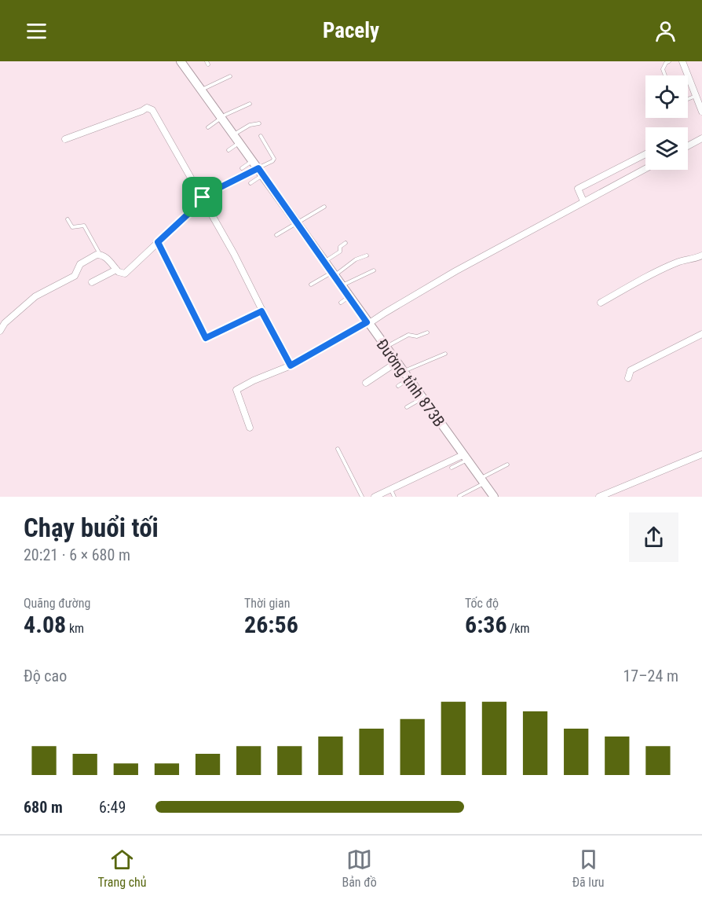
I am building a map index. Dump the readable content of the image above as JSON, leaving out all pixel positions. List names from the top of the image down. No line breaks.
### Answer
{"streets":{"main road":["Đường tỉnh 873B"]},"page":{"header":"Pacely","heading":["Chạy buổi tối","20:21 · 6 × 680 m"],"stats":[["Quãng đường","4.08 km"],["Thời gian","26:56"],["Tốc độ","6:36 /km"]],"chart":["Độ cao","17–24 m"],"list":[{"name":"680 m","note":"6:49"}],"tabs":["Trang chủ","Bản đồ","Đã lưu"]}}
